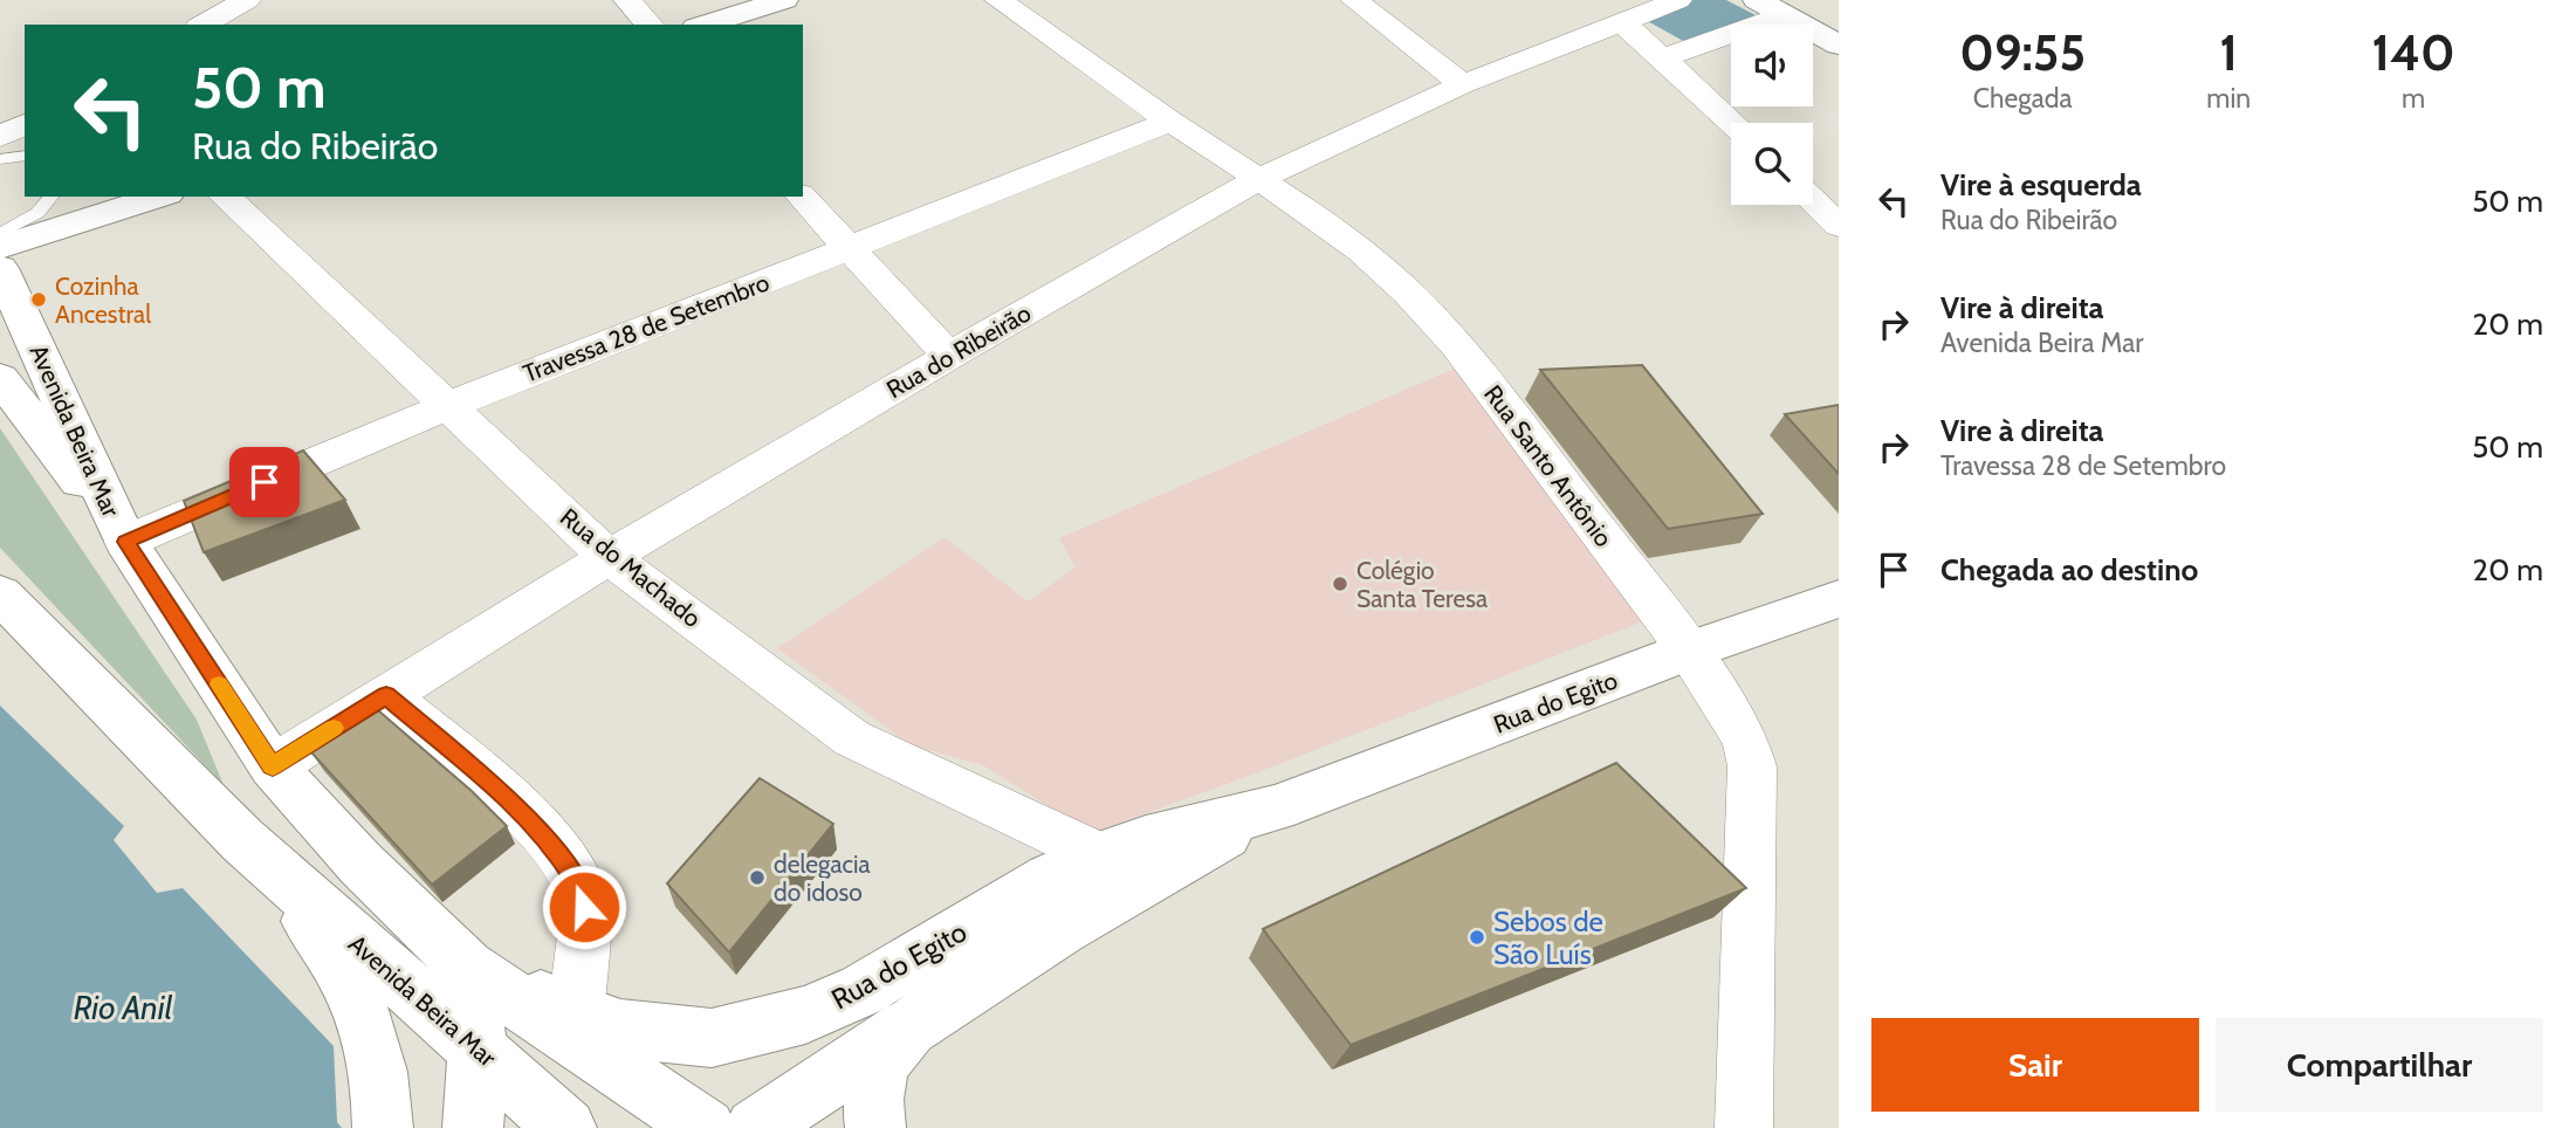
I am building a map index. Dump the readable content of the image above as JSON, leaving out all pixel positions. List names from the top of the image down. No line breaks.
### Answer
{"streets":{"main road":["Avenida Beira Mar","Rua do Egito"],"street":["Travessa 28 de Setembro","Rua do Ribeirão","Rua Santo Antônio","Rua do Machado"]},"crossings":[["Travessa 28 de Setembro","Avenida Beira Mar"],["Travessa 28 de Setembro","Rua Santo Antônio"],["Travessa 28 de Setembro","Rua do Machado"],["Rua do Ribeirão","Avenida Beira Mar"],["Rua do Ribeirão","Rua Santo Antônio"],["Rua do Ribeirão","Rua do Machado"],["Avenida Beira Mar","Rua do Egito"],["Rua Santo Antônio","Rua do Egito"],["Rua do Machado","Rua do Egito"]],"water":["Rio Anil"],"places":["Cozinha Ancestral","Colégio Santa Teresa","delegacia do idoso","Sebos de São Luís"],"page":{"eta":["09:55","Chegada","1","min","140","m"],"turn":["50 m","Rua do Ribeirão"],"list":[{"name":"Vire à esquerda","note":"Rua do Ribeirão","value":"50 m"},{"name":"Vire à direita","note":"Avenida Beira Mar","value":"20 m"},{"name":"Vire à direita","note":"Travessa 28 de Setembro","value":"50 m"},{"name":"Chegada ao destino","value":"20 m"}],"buttons":["Sair","Compartilhar"]}}
